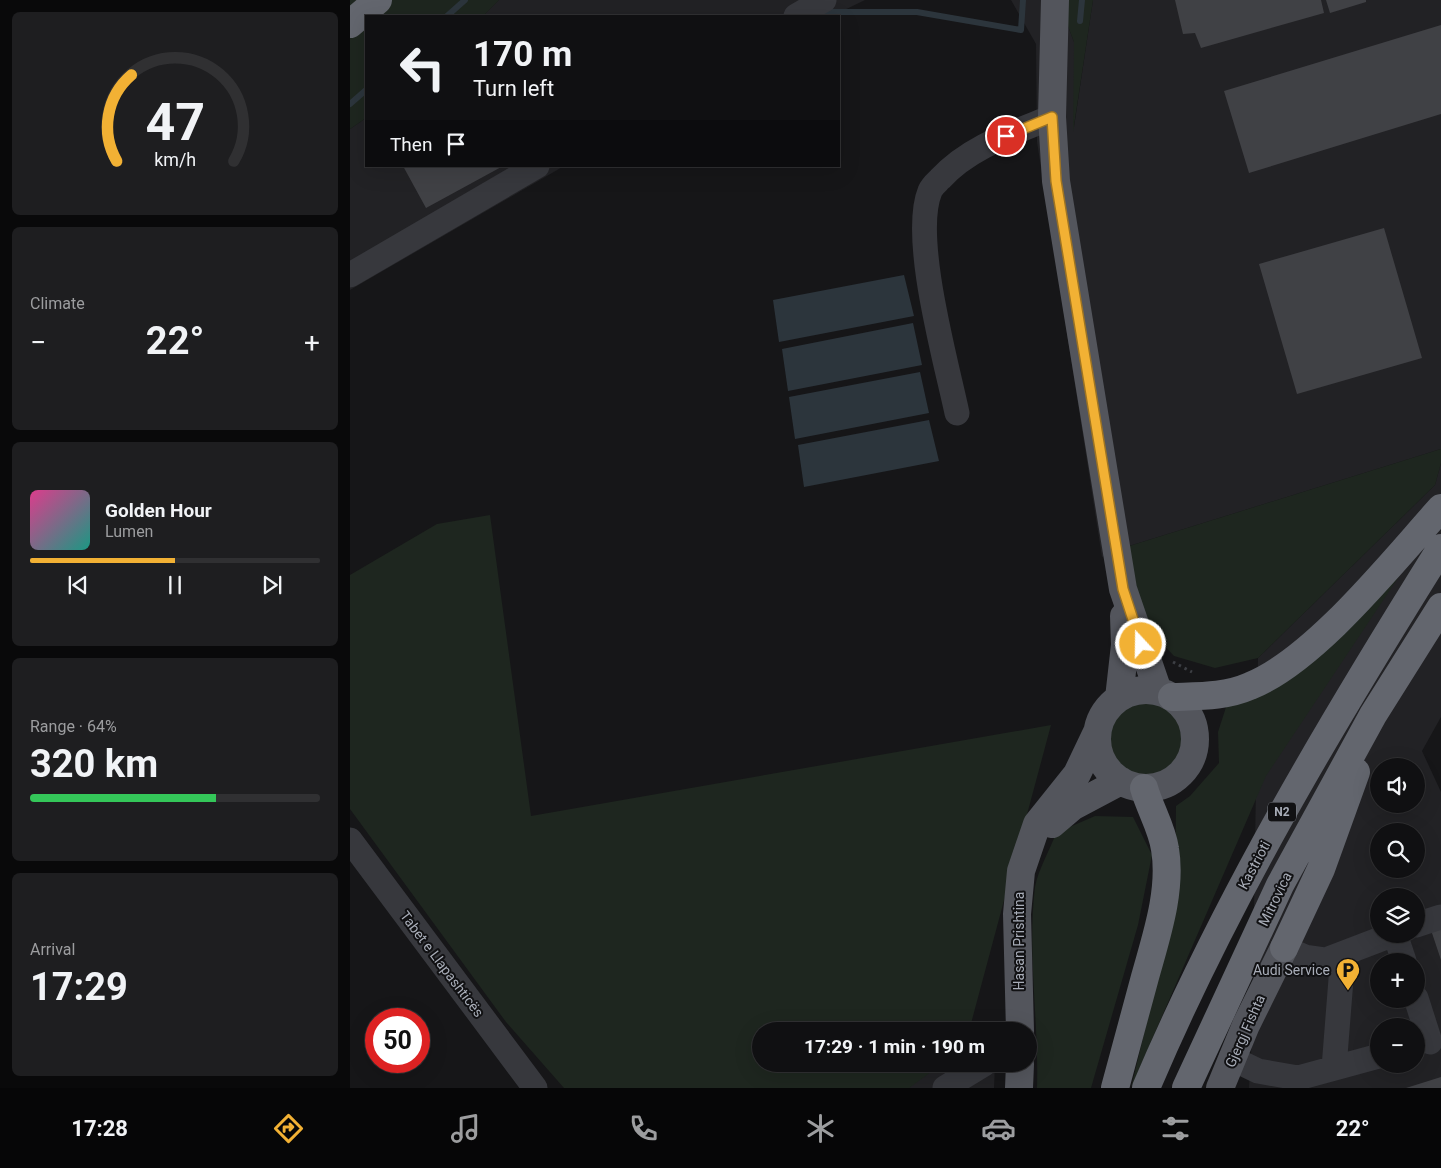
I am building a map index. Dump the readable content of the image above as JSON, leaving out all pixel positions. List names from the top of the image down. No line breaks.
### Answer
{"streets":{"highway":["N2","Kastrioti","Mitrovica"],"main road":["Hasan Prishtina","Gjergj Fishta"],"street":["Tabet e Llapashticës"]},"crossings":[["N2","Mitrovica"]],"places":{"parking":["Audi Service"]},"page":{"turn":["170 m","Turn left"],"then":"Then","tile":["Climate",["Range · 64%","320 km"],["Arrival","17:29"]],"heat":["−","22°","+"],"song":["Golden Hour","Lumen"],"map_buttons":["+","−"],"limit":"50","trip":"17:29 · 1 min · 190 m","tabs":["17:28","22°"],"gauge":["47","km/h"]}}
